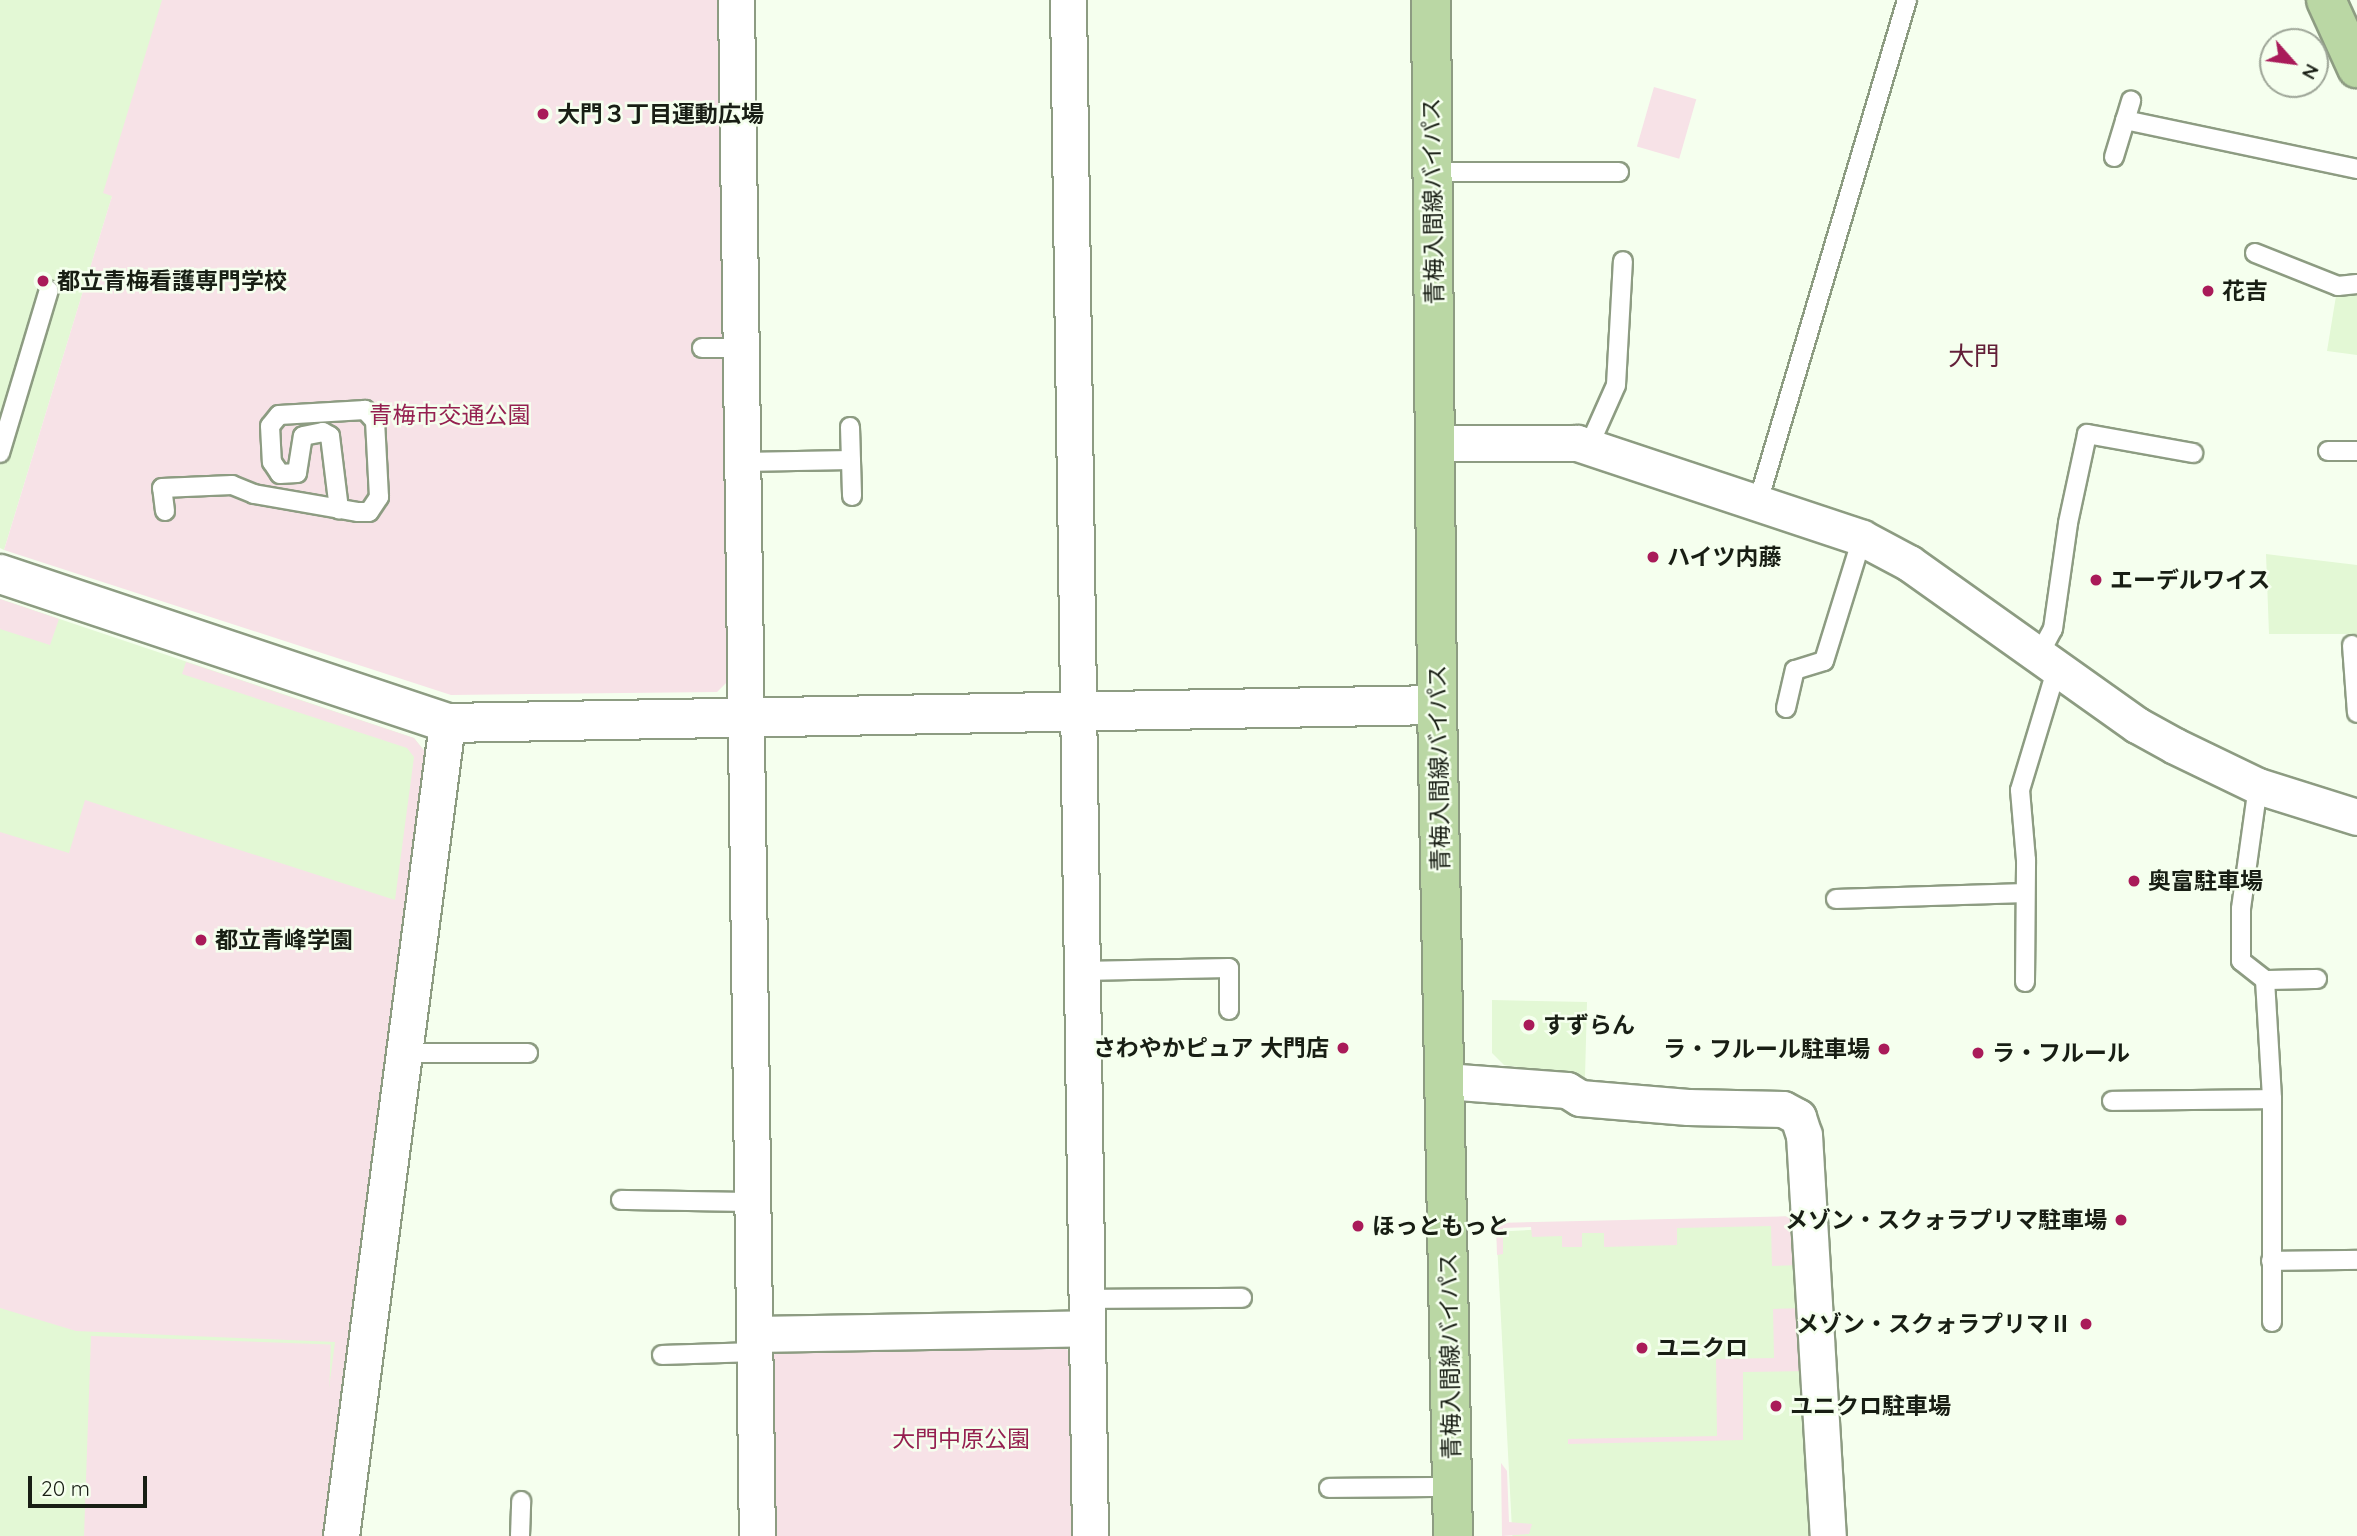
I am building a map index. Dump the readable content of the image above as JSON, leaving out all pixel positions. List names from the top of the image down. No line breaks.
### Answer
{"streets":{"main road":["青梅入間線バイパス"]},"districts":["大門"],"parks":["青梅市交通公園","大門中原公園"],"places":["大門３丁目運動広場","都立青梅看護専門学校","花吉","ハイツ内藤","エーデルワイス","奥富駐車場","都立青峰学園","すずらん","さわやかピュア 大門店","ラ・フルール駐車場","ラ・フルール","メゾン・スクォラプリマ駐車場","ほっともっと","メゾン・スクォラプリマⅡ","ユニクロ","ユニクロ駐車場"],"scale_bar":"20 m","north":"bottom right"}
